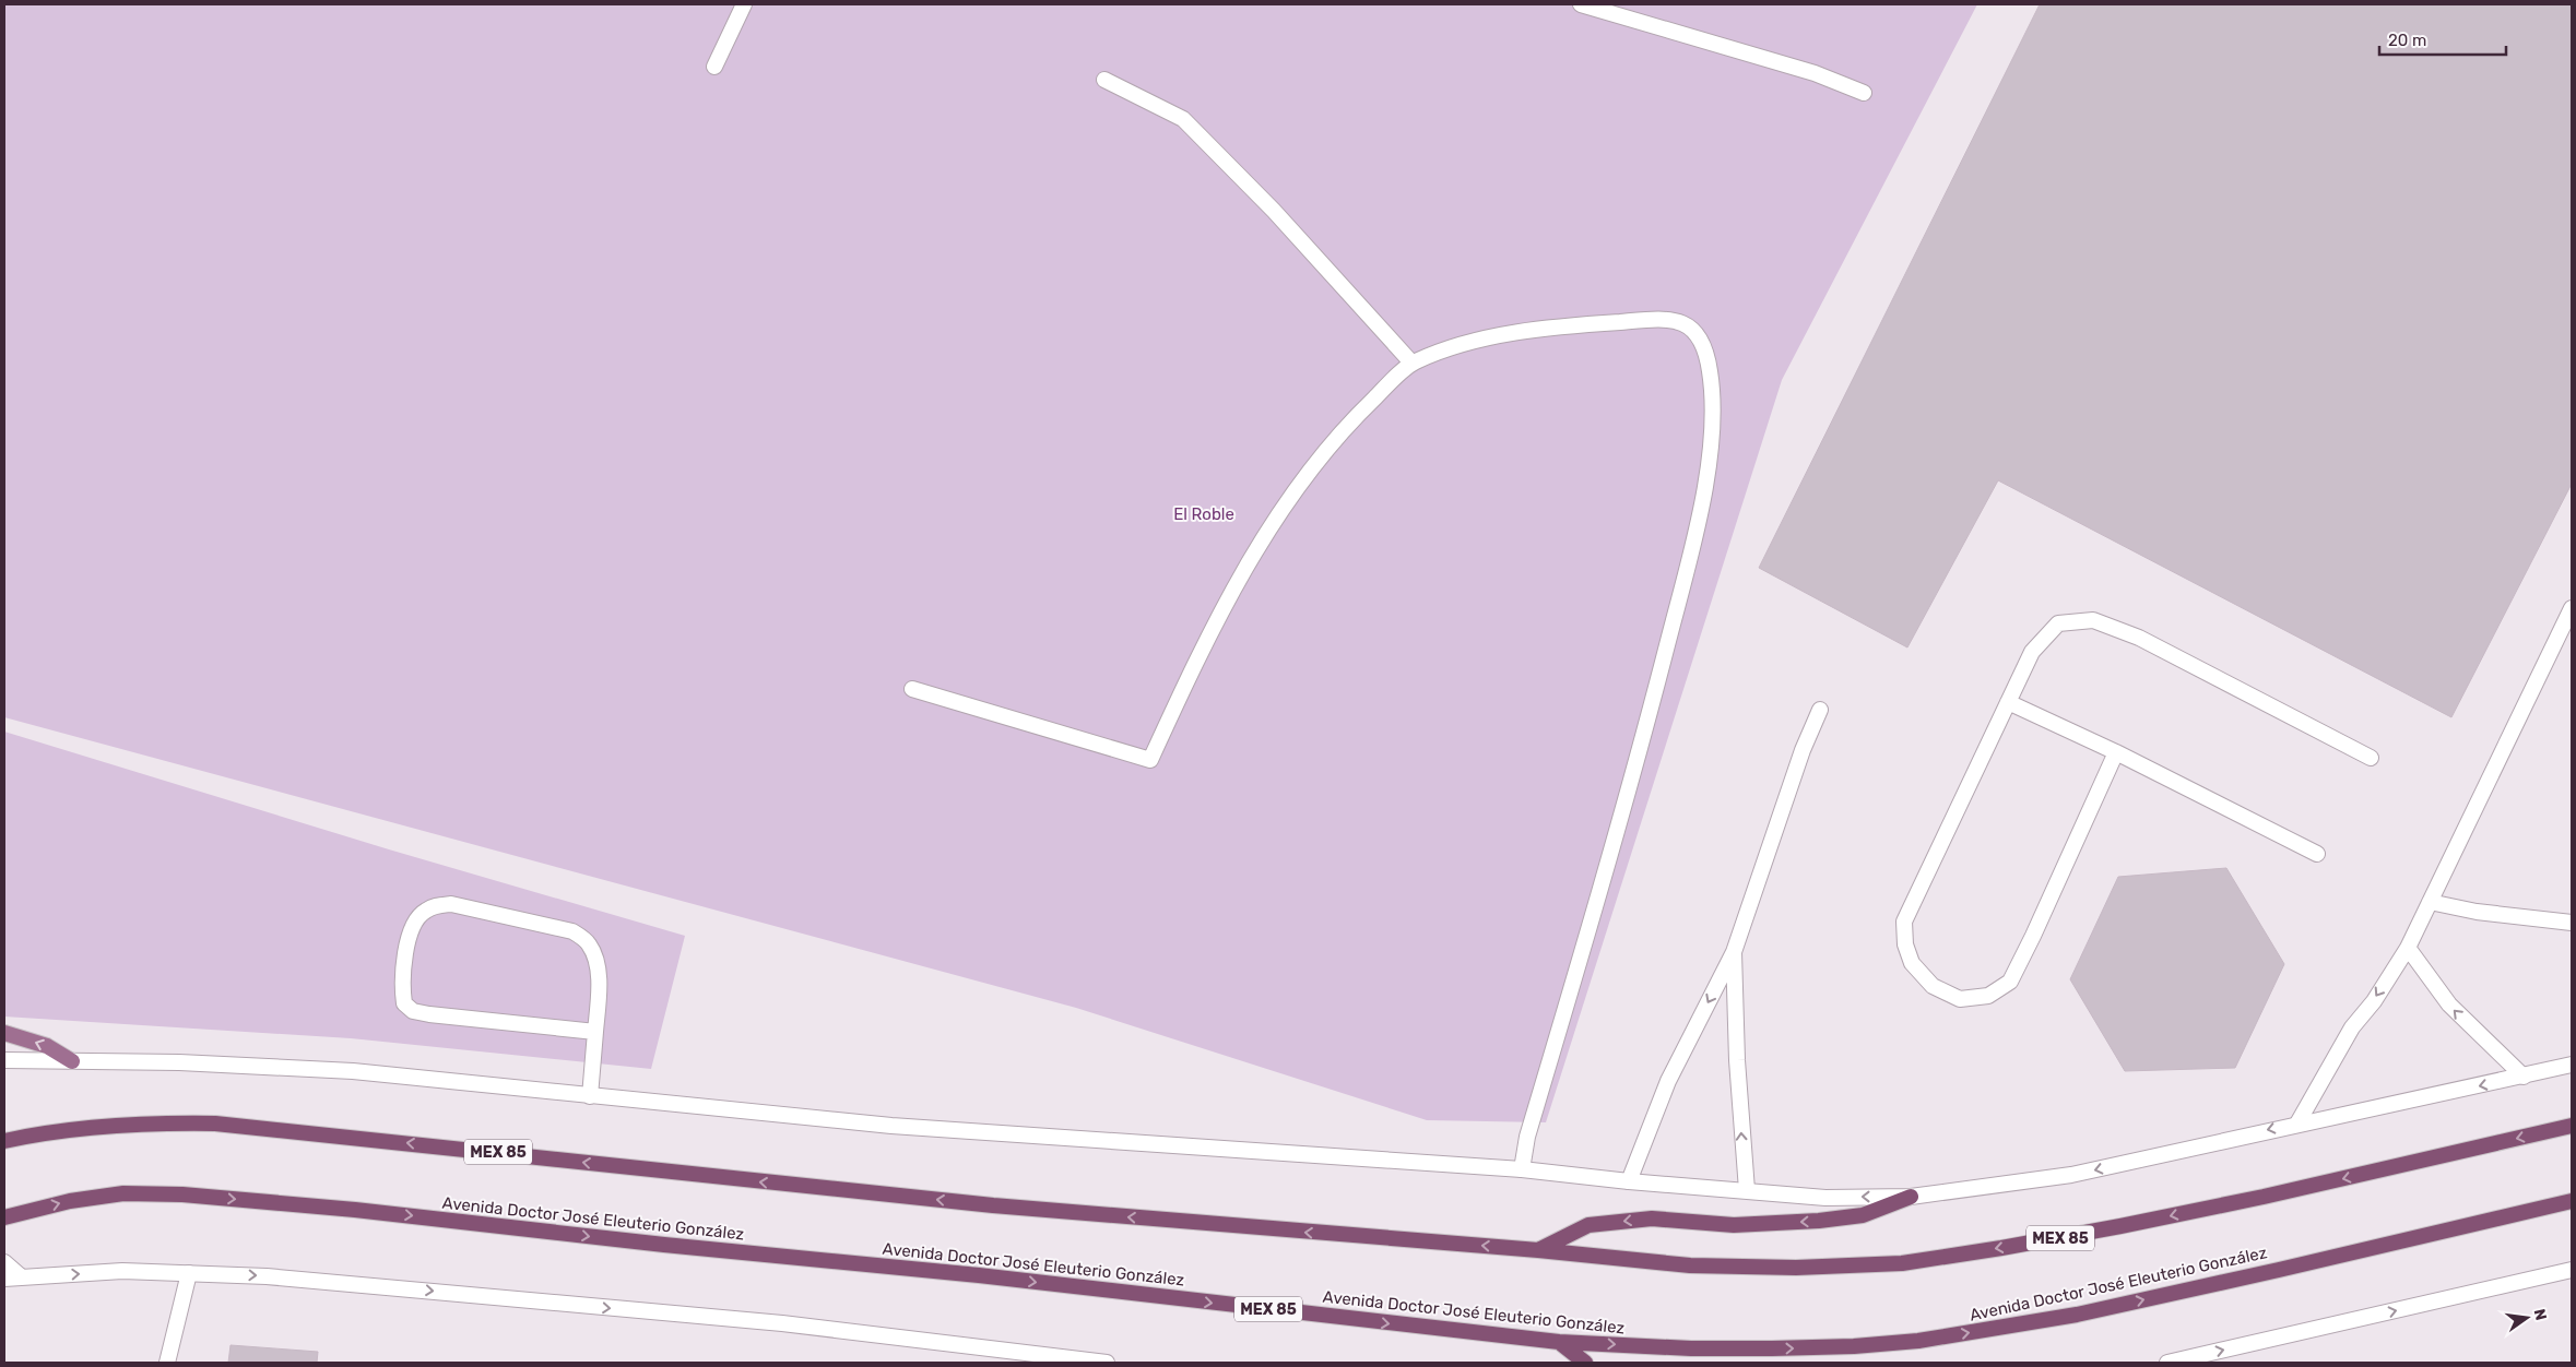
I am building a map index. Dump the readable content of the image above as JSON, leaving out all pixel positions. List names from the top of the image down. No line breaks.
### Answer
{"streets":{"highway":["MEX 85","Avenida Doctor José Eleuterio González"]},"parks":["El Roble"],"scale_bar":"20 m","north":"right"}
